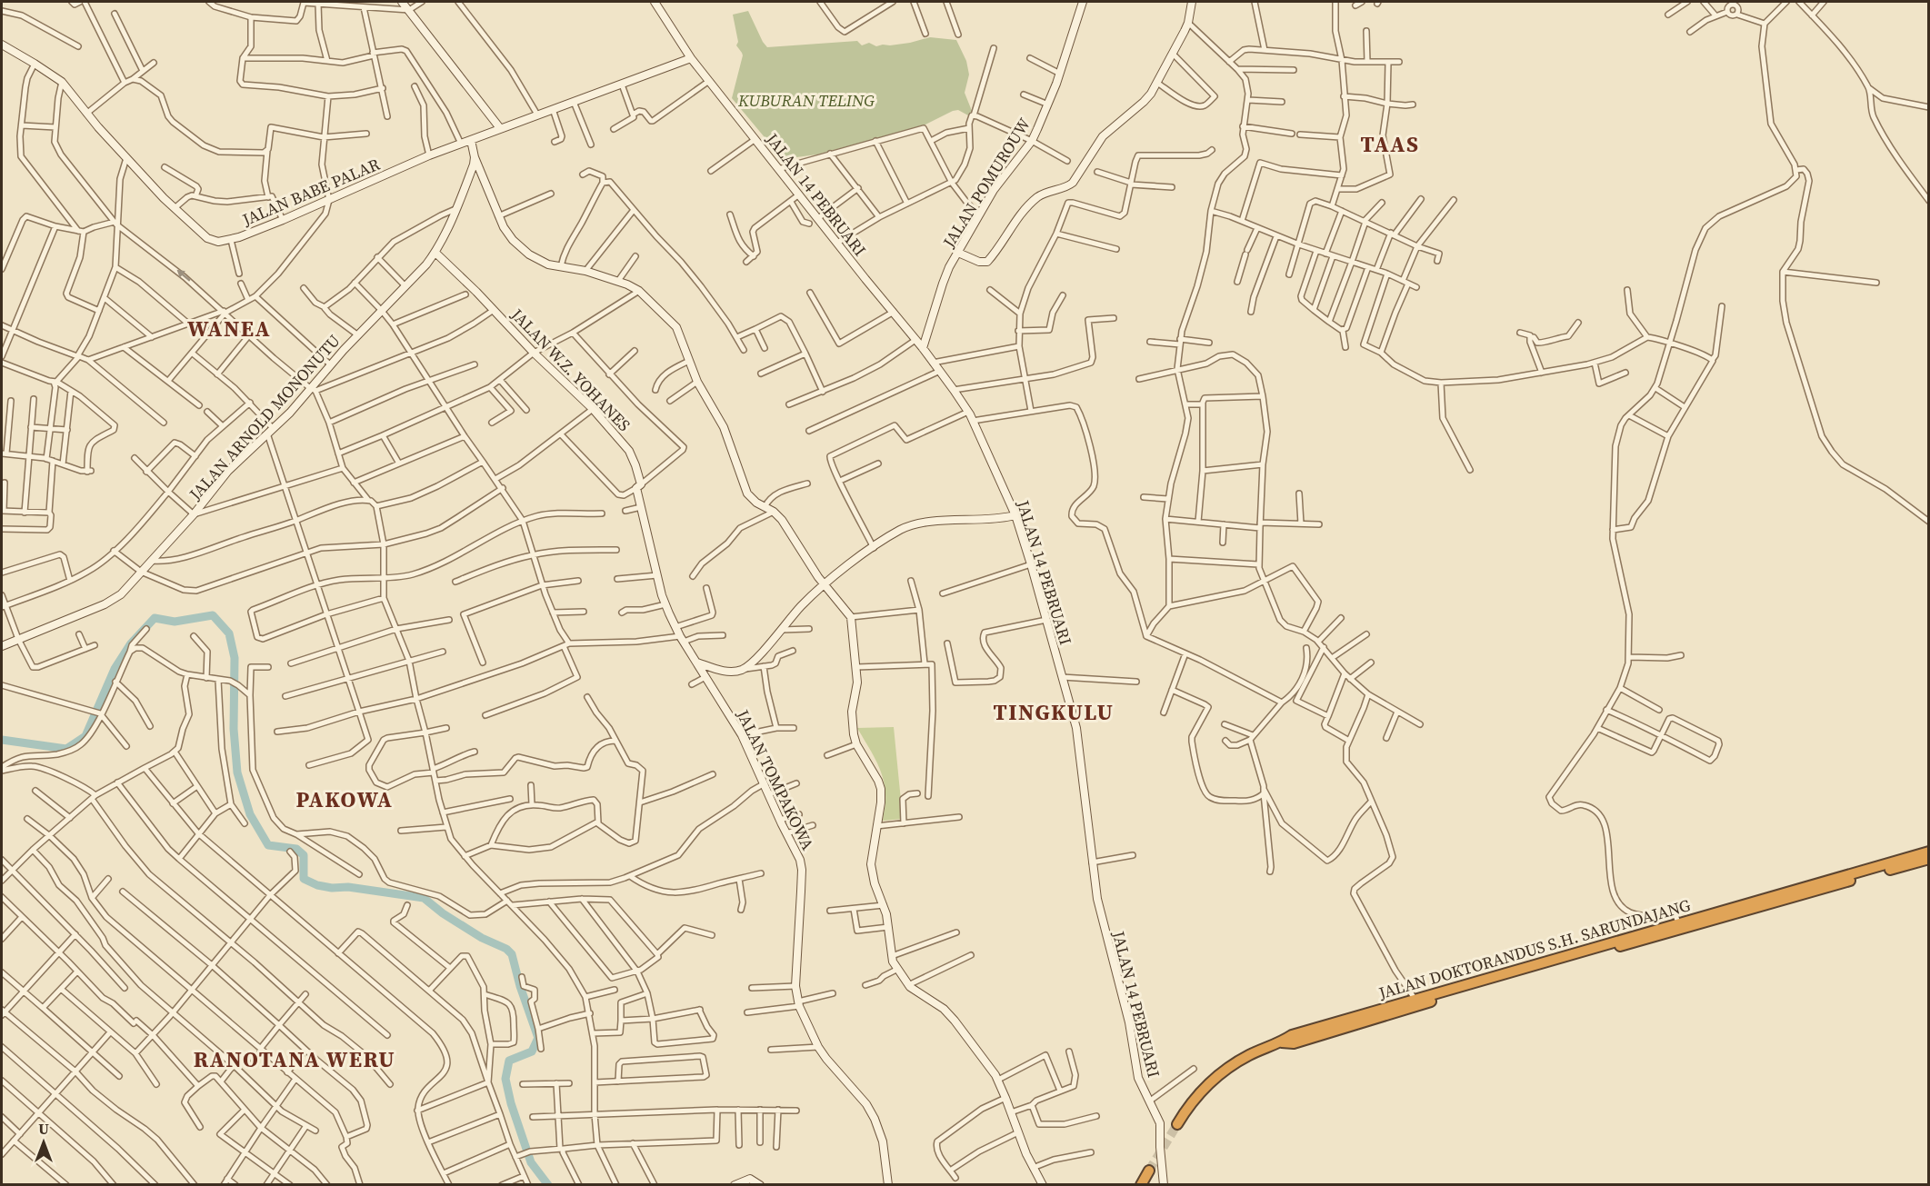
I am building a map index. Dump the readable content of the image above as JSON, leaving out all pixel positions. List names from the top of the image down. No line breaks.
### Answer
{"streets":{"highway":["JALAN DOKTORANDUS S.H. SARUNDAJANG"],"street":["JALAN POMUROUW","JALAN BABE PALAR","JALAN 14 PEBRUARI","JALAN W.Z. YOHANES","JALAN ARNOLD MONONUTU","JALAN TOMPAKOWA"]},"crossings":[["JALAN POMUROUW","JALAN 14 PEBRUARI"],["JALAN BABE PALAR","JALAN 14 PEBRUARI"],["JALAN W.Z. YOHANES","JALAN ARNOLD MONONUTU"],["JALAN W.Z. YOHANES","JALAN TOMPAKOWA"]],"districts":["TAAS","WANEA","TINGKULU","PAKOWA","RANOTANA WERU"],"parks":["KUBURAN TELING"],"north":"top"}
